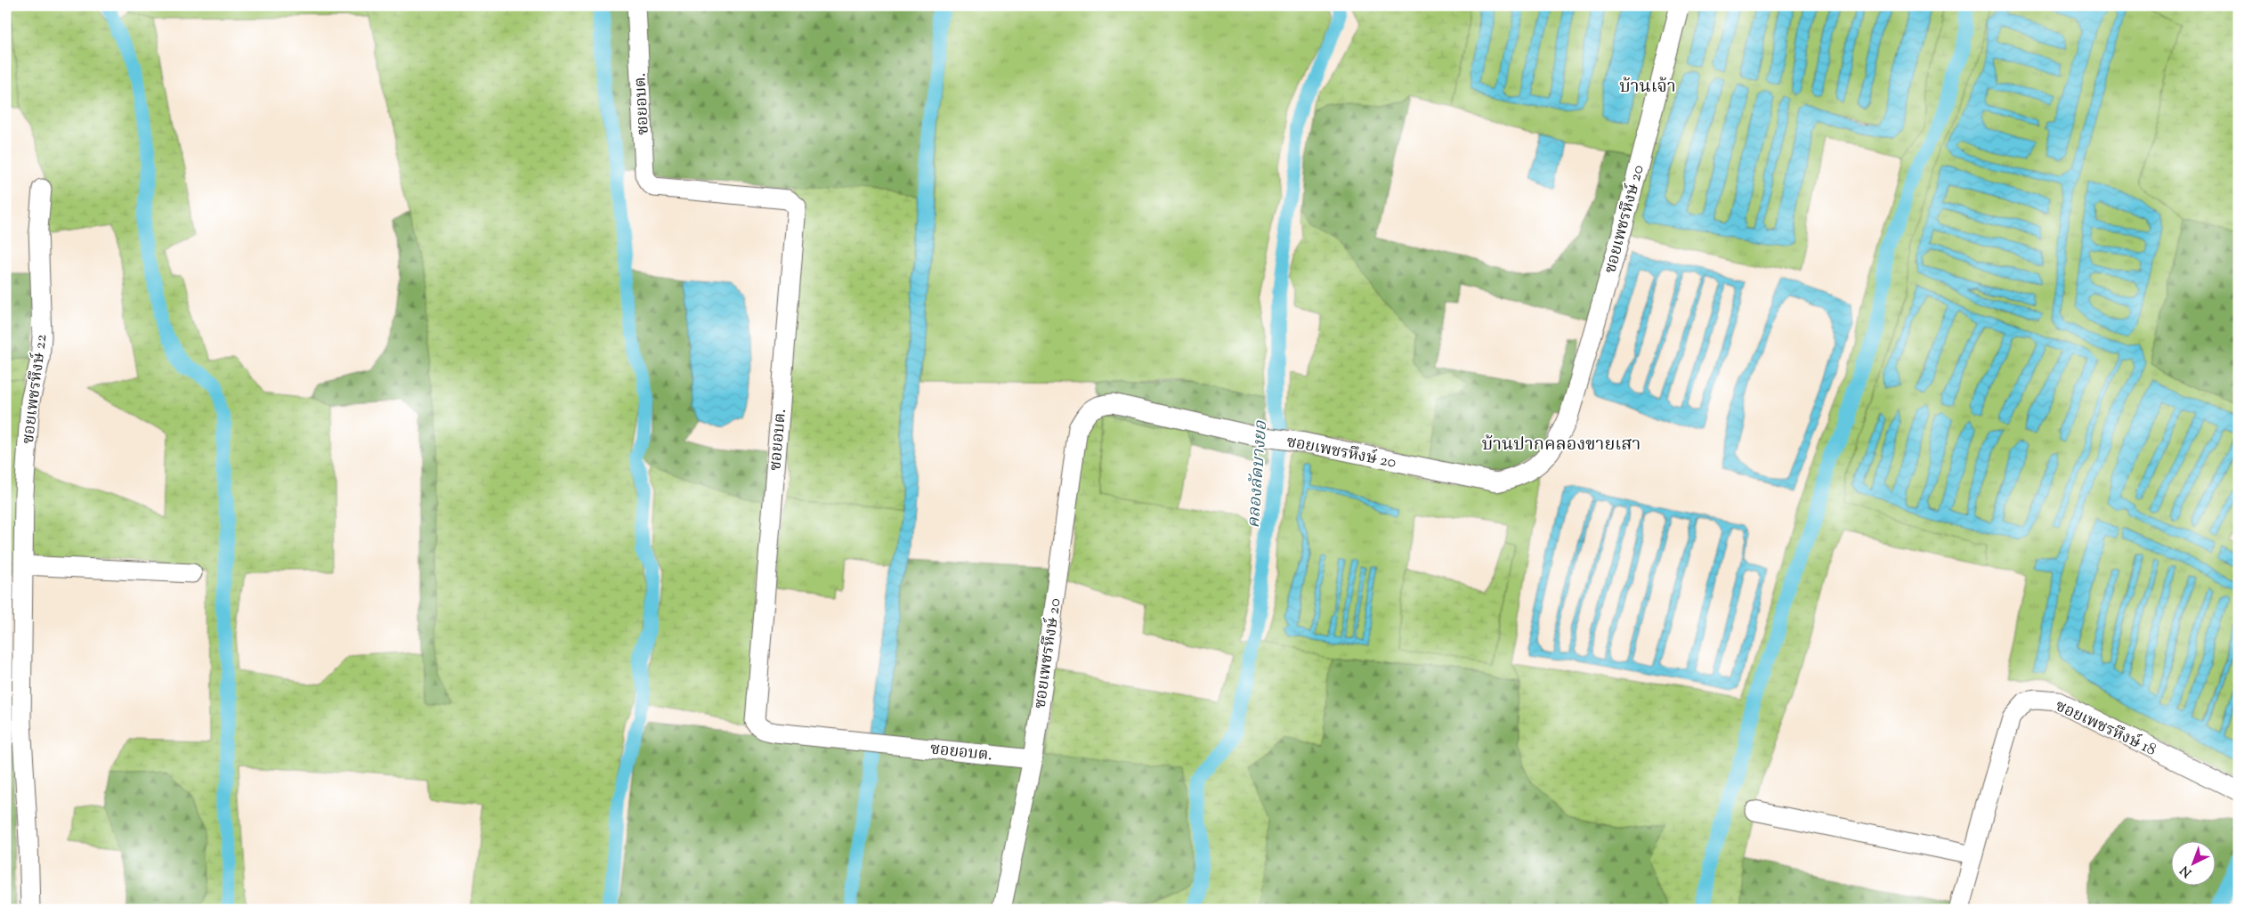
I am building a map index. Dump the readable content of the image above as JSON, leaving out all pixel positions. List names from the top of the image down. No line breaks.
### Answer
{"streets":{"street":["ซอยอบต.","ซอยเพชรหึงษ์ 20","ซอยเพชรหึงษ์ 22","ซอยเพชรหึงษ์ 18"]},"crossings":[["ซอยอบต.","ซอยเพชรหึงษ์ 20"]],"districts":["บ้านเจ้า","บ้านปากคลองขายเสา"],"water":["คลองลัดบางยอ"],"north":"bottom left"}
